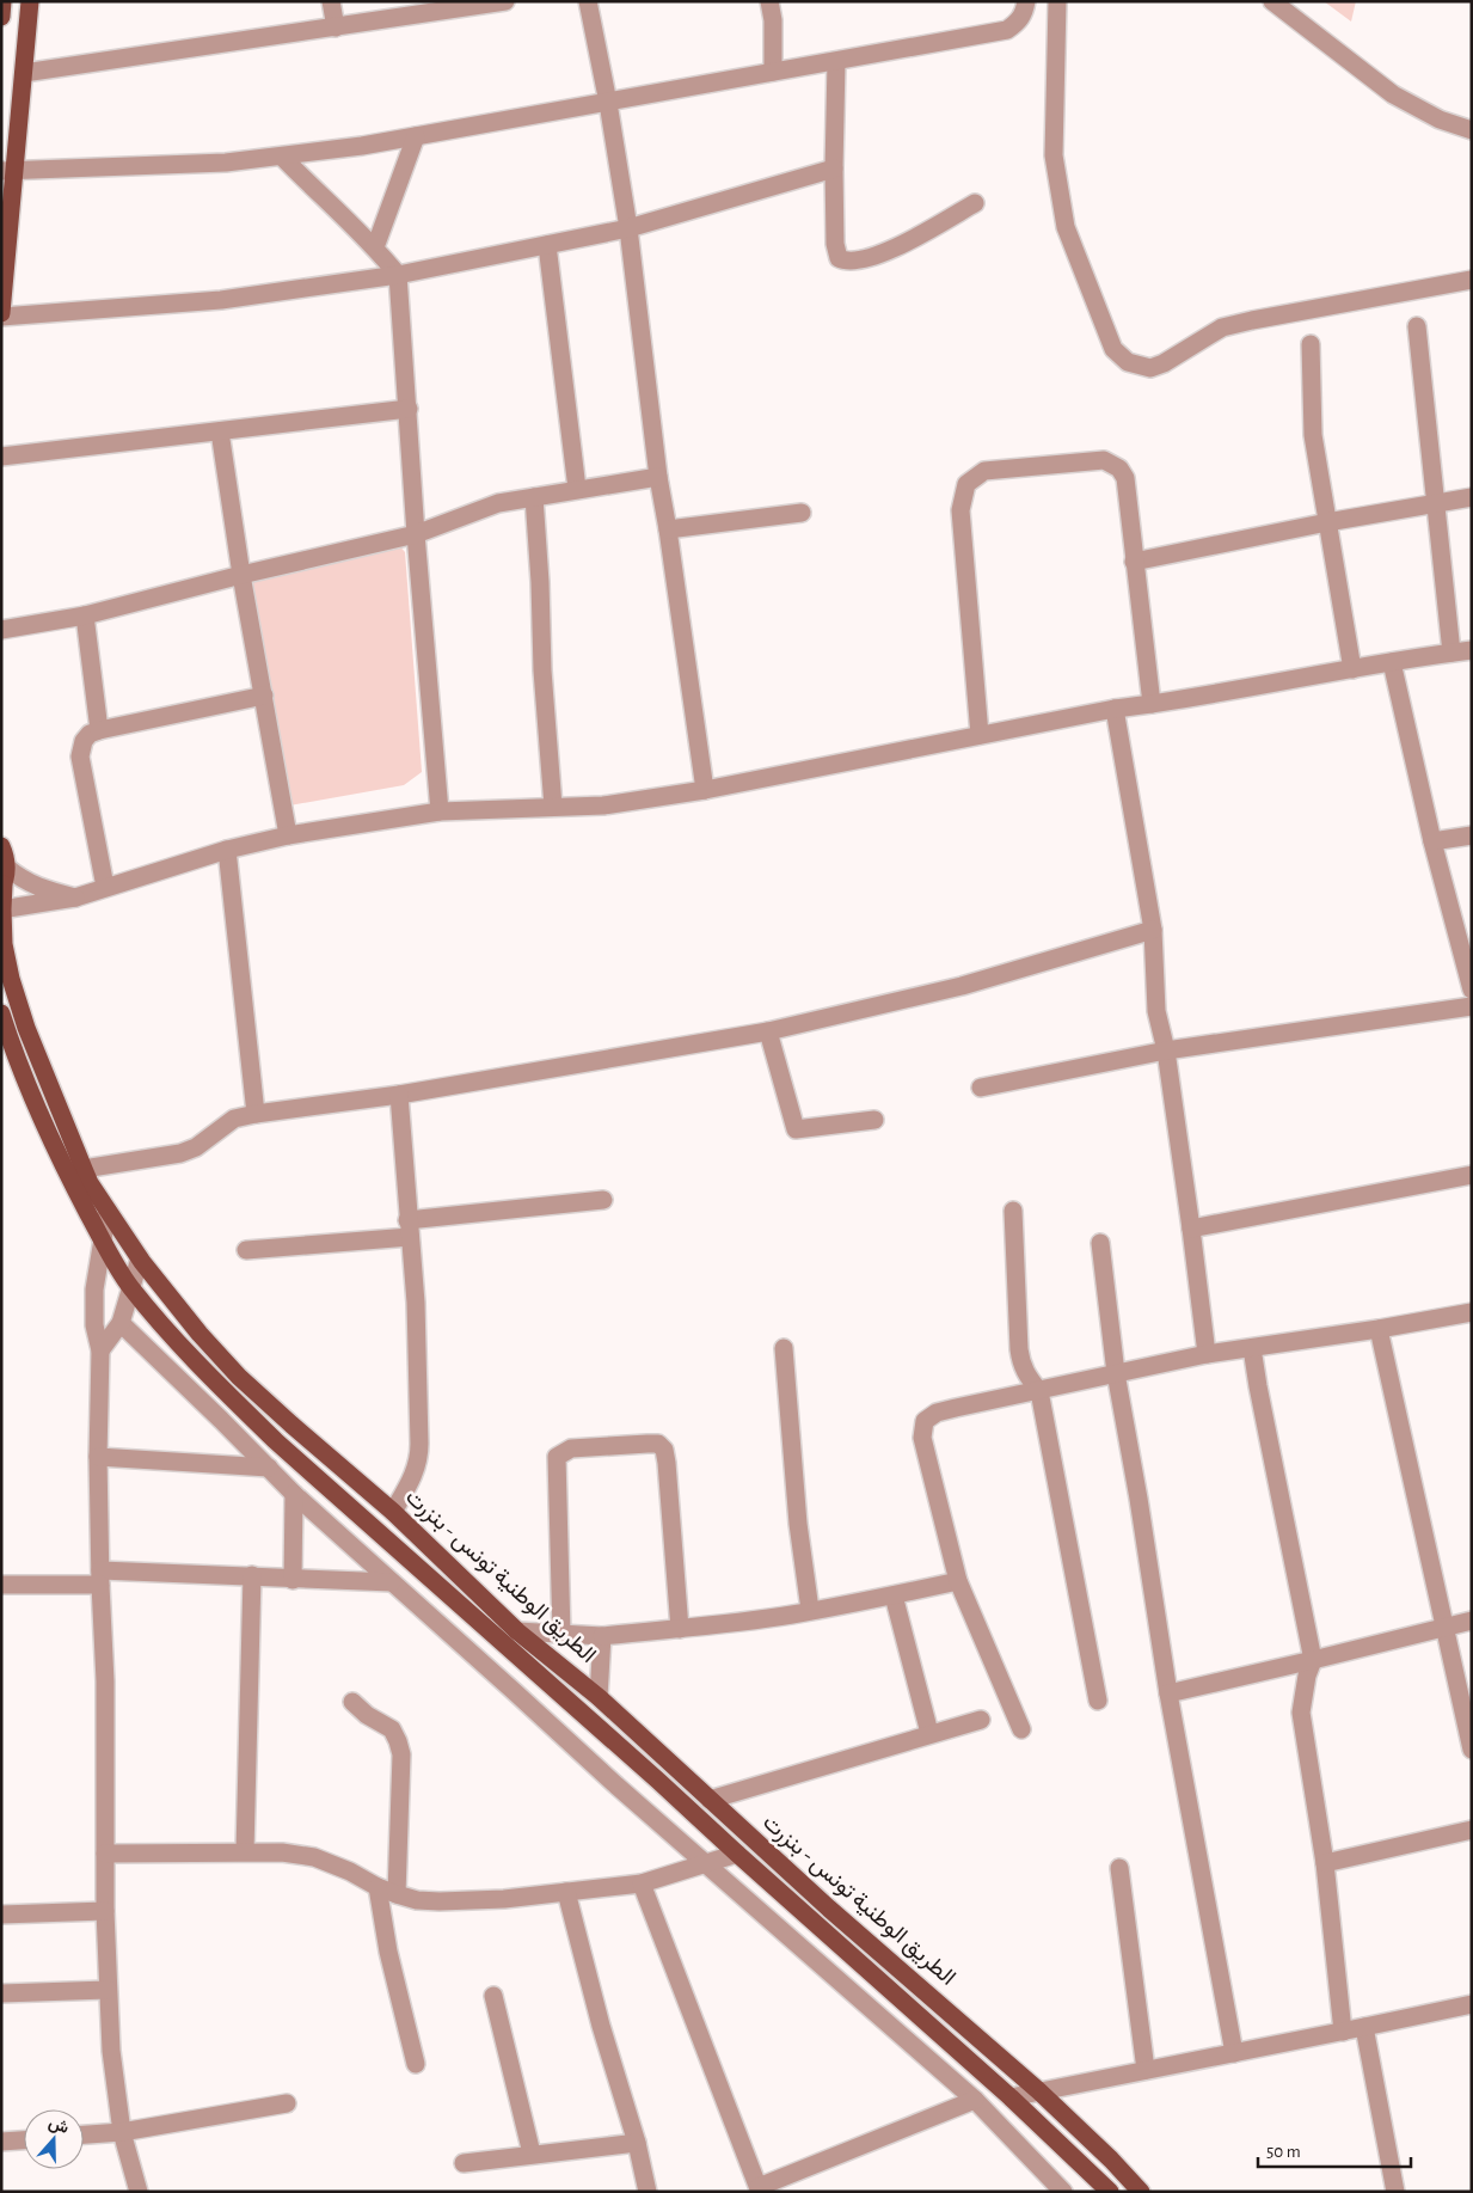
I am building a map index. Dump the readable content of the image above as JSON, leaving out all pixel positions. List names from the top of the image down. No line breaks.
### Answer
{"streets":{"main road":["الطريق الوطنية تونس - بنزرت"]},"scale_bar":"50 m","north":"top"}
